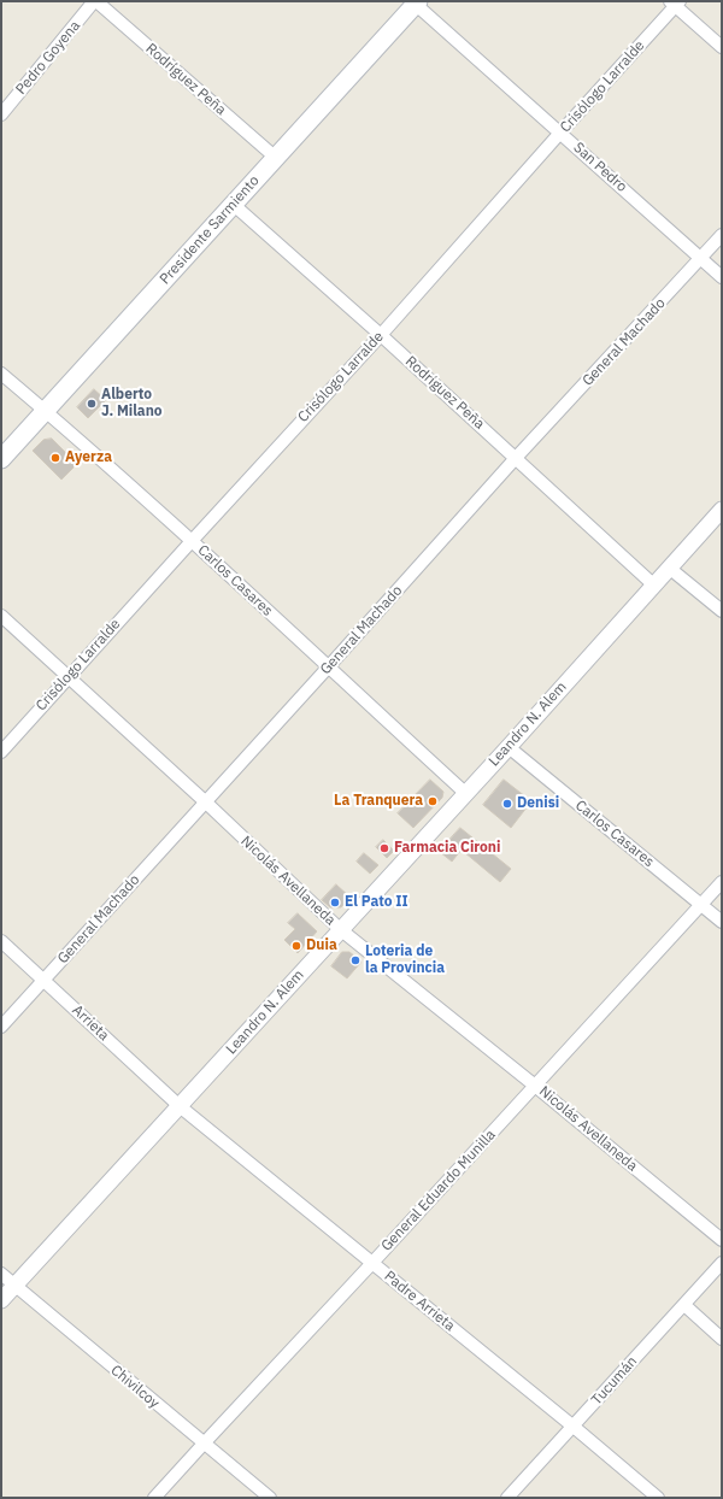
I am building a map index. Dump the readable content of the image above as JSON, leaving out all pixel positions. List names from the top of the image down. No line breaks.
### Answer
{"streets":{"main road":["Presidente Sarmiento"],"street":["Pedro Goyena","Rodríguez Peña","Crisólogo Larralde","San Pedro","General Machado","Carlos Casares","Leandro N. Alem","Nicolás Avellaneda","Arrieta","General Eduardo Munilla","Padre Arrieta","Tucumán","Chivilcoy"]},"crossings":[["Pedro Goyena","Rodríguez Peña"],["Rodríguez Peña","Crisólogo Larralde"],["Rodríguez Peña","Presidente Sarmiento"],["Rodríguez Peña","General Machado"],["Rodríguez Peña","Leandro N. Alem"],["Crisólogo Larralde","San Pedro"],["Crisólogo Larralde","Carlos Casares"],["Crisólogo Larralde","Nicolás Avellaneda"],["San Pedro","Presidente Sarmiento"],["San Pedro","General Machado"],["Presidente Sarmiento","Carlos Casares"],["General Machado","Carlos Casares"],["General Machado","Nicolás Avellaneda"],["General Machado","Arrieta"],["Carlos Casares","Leandro N. Alem"],["Carlos Casares","General Eduardo Munilla"],["Leandro N. Alem","Nicolás Avellaneda"],["Leandro N. Alem","Arrieta"],["Leandro N. Alem","Padre Arrieta"],["Leandro N. Alem","Chivilcoy"],["Nicolás Avellaneda","General Eduardo Munilla"],["Arrieta","Padre Arrieta"],["General Eduardo Munilla","Padre Arrieta"],["General Eduardo Munilla","Chivilcoy"],["Padre Arrieta","Tucumán"]],"places":["Alberto J. Milano","Ayerza","La Tranquera","Denisi","Farmacia Cironi","El Pato II","Duia","Loteria de la Provincia"]}
